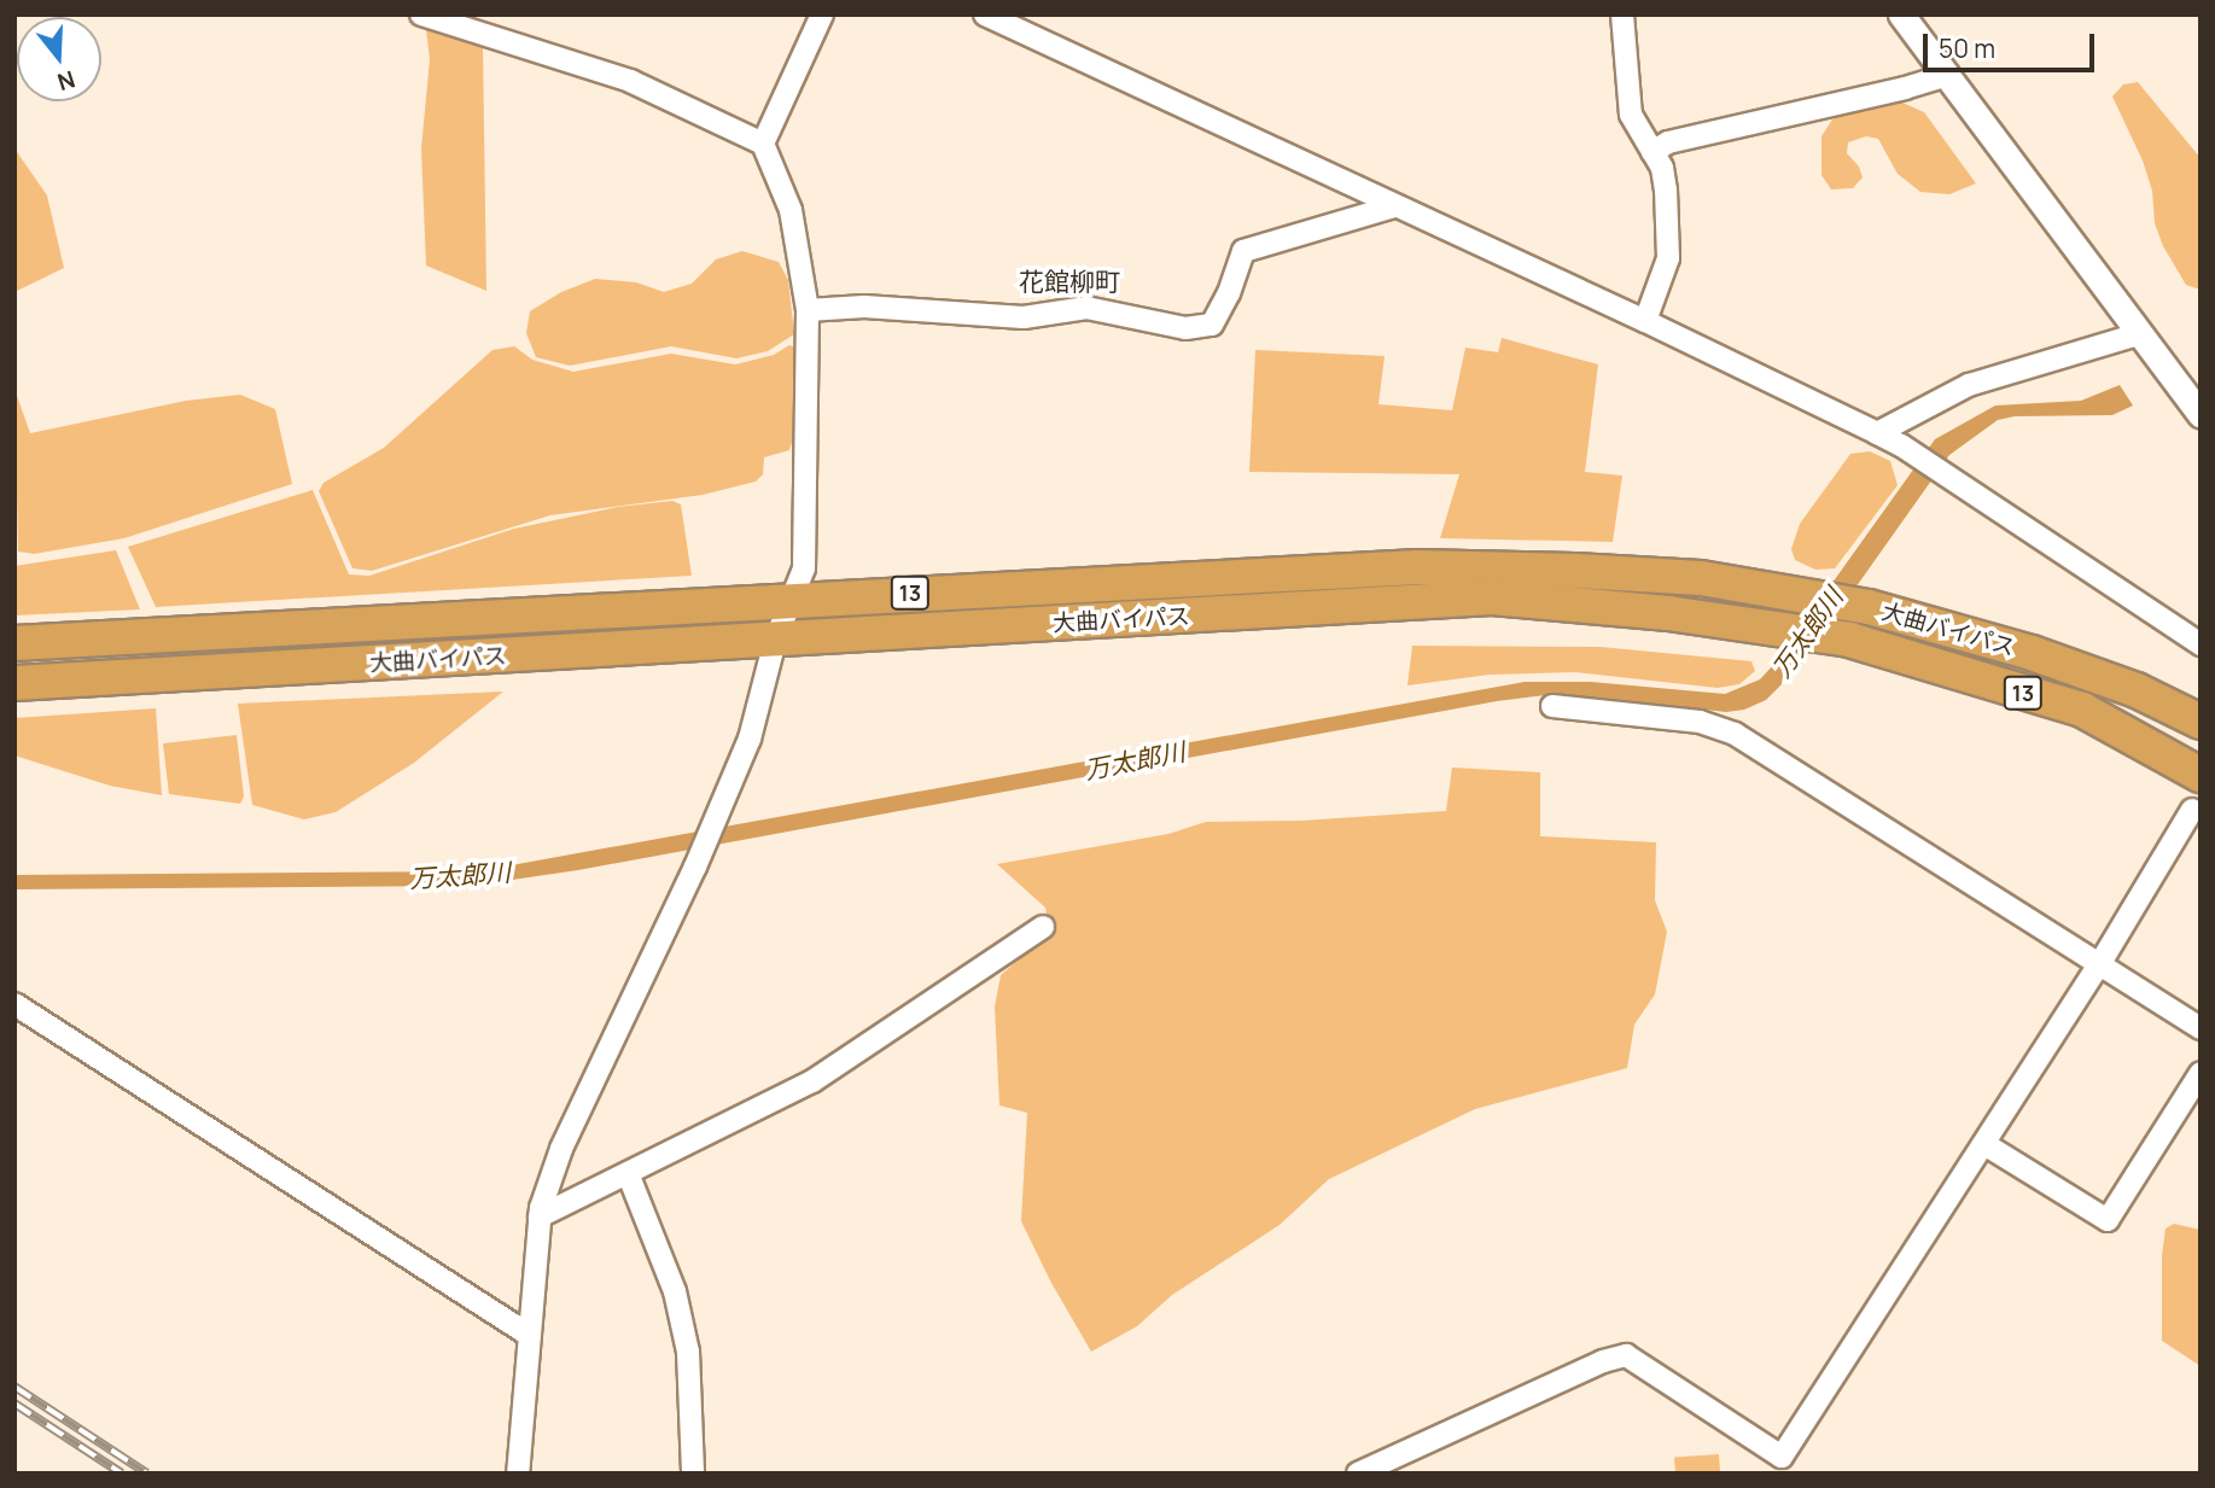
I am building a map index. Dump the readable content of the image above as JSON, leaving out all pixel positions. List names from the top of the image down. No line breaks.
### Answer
{"streets":{"highway":["13","大曲バイパス"]},"districts":["花館柳町"],"water":["万太郎川"],"scale_bar":"50 m","north":"bottom"}
